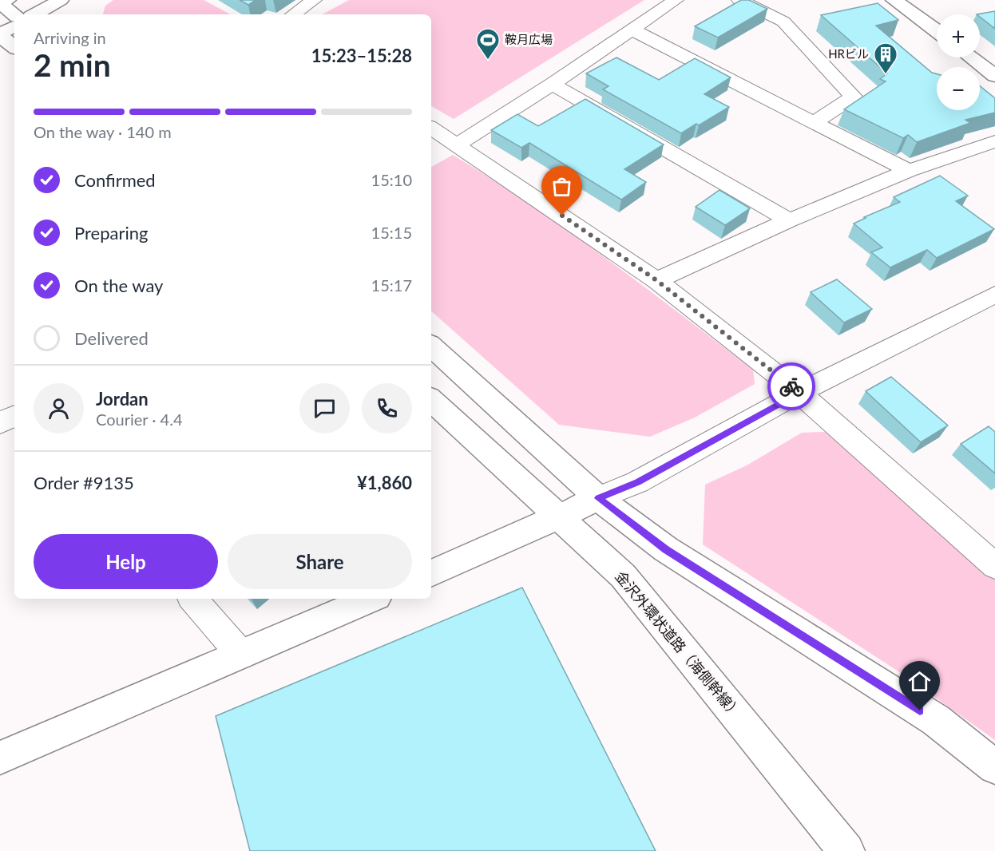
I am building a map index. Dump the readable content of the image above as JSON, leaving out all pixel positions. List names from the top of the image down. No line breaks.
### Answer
{"streets":{"street":["金沢外環状道路（海側幹線）"]},"places":{"sports":["鞍月広場"],"building":["HRビル"]},"page":{"map_buttons":["+","−"],"heading":["2 min","Arriving in","15:23–15:28"],"panel":["Jordan","Courier · 4.4","Order #9135","¥1,860"],"bar":"On the way · 140 m","list":[["Confirmed","15:10"],["Preparing","15:15"],["On the way","15:17"],"Delivered"],"buttons":["Help","Share"]}}
